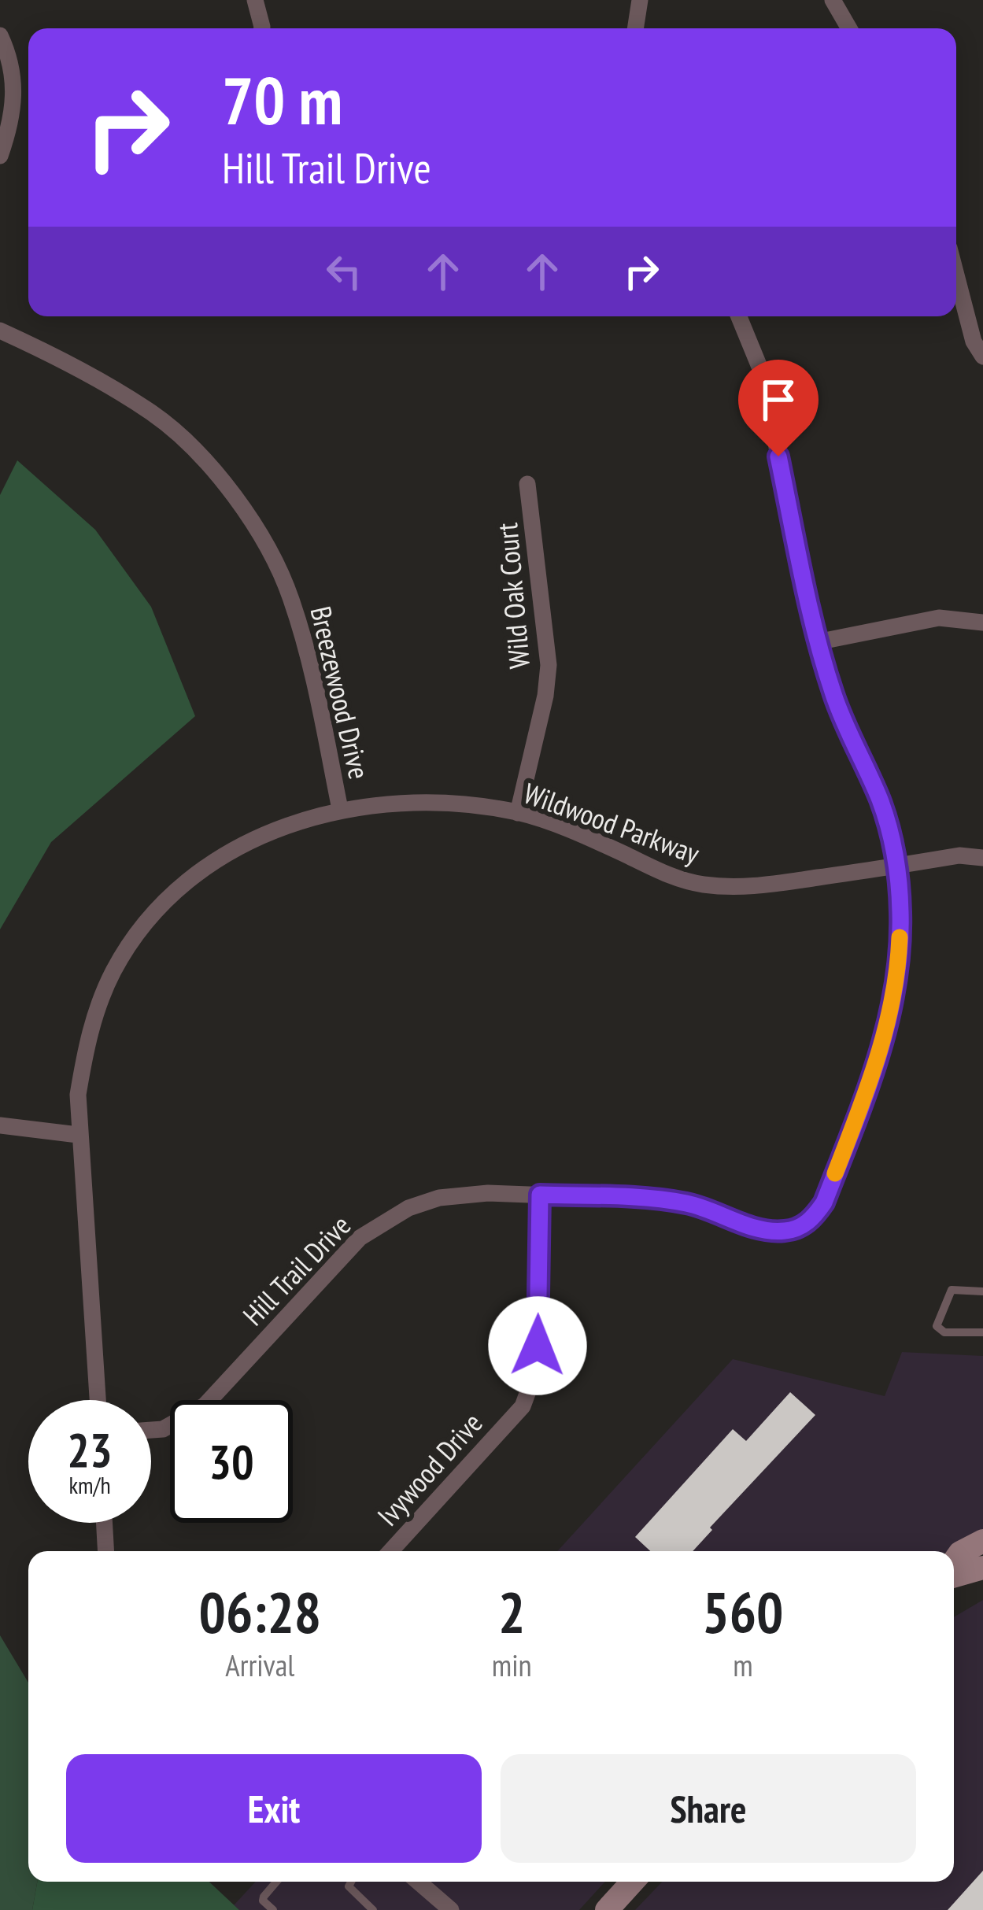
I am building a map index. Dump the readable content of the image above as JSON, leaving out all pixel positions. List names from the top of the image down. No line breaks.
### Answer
{"streets":{"street":["Wild Oak Court","Breezewood Drive","Wildwood Parkway","Hill Trail Drive","Ivywood Drive"]},"crossings":[["Wild Oak Court","Wildwood Parkway"],["Breezewood Drive","Wildwood Parkway"],["Wildwood Parkway","Hill Trail Drive"],["Hill Trail Drive","Ivywood Drive"]],"page":{"turn":["70 m","Hill Trail Drive"],"speed":"23 km/h","limit":"30","eta":["06:28","Arrival","2","min","560","m"],"buttons":["Exit","Share"]}}
